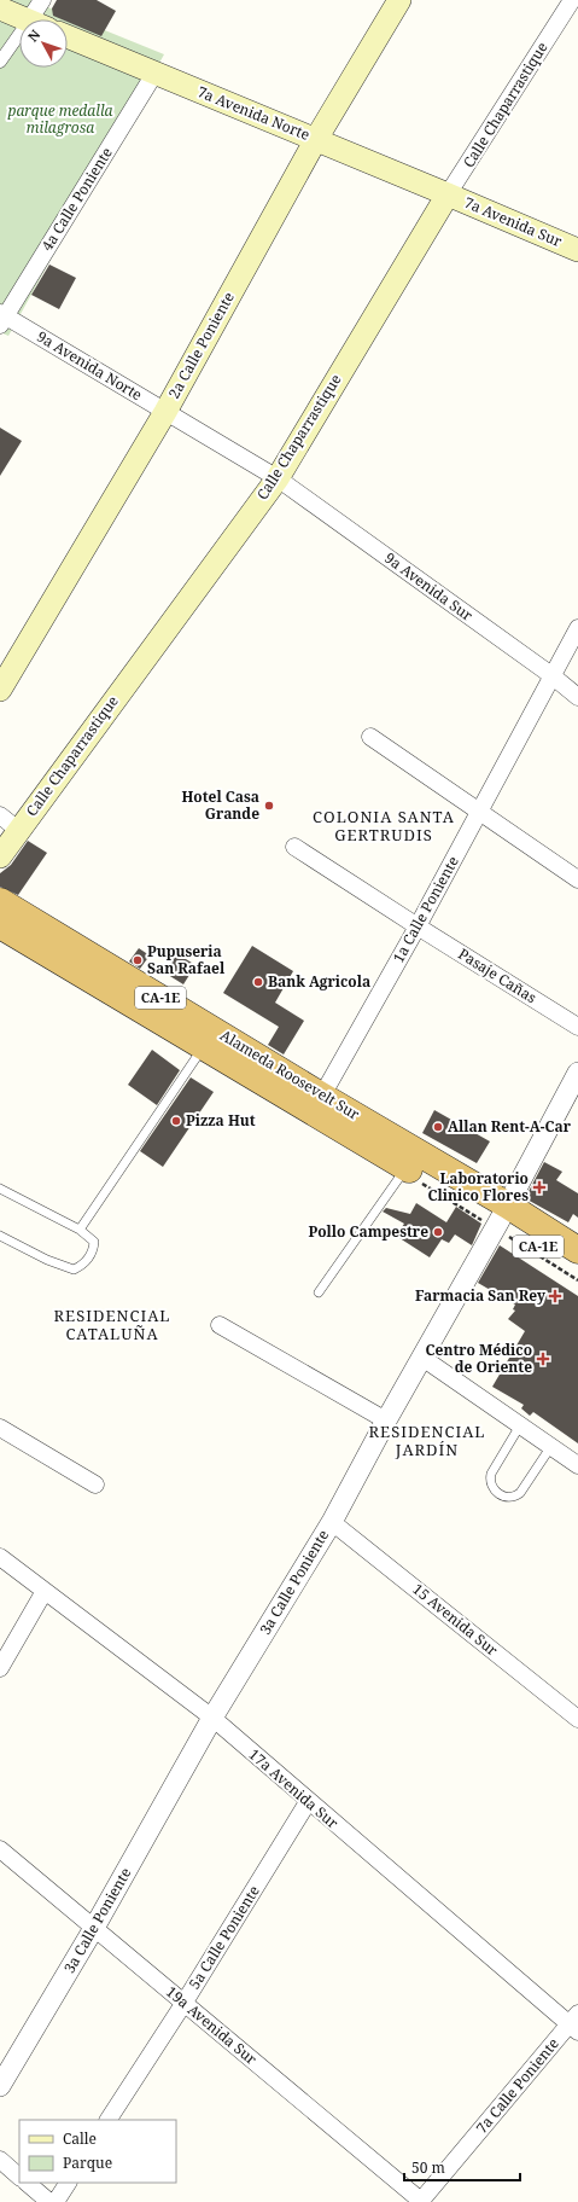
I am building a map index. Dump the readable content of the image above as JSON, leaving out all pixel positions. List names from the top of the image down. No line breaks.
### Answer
{"streets":{"highway":["CA-1E","Alameda Roosevelt Sur"],"main road":["Calle Chaparrastique","7a Avenida Norte","7a Avenida Sur","2a Calle Poniente"],"street":["4a Calle Poniente","9a Avenida Norte","9a Avenida Sur","1a Calle Poniente","Pasaje Cañas","3a Calle Poniente","15 Avenida Sur","17a Avenida Sur","5a Calle Poniente","19a Avenida Sur","7a Calle Poniente"]},"crossings":[["Calle Chaparrastique","7a Avenida Norte"],["Calle Chaparrastique","7a Avenida Sur"],["Calle Chaparrastique","9a Avenida Norte"],["Calle Chaparrastique","9a Avenida Sur"],["7a Avenida Norte","4a Calle Poniente"],["7a Avenida Norte","7a Avenida Sur"],["7a Avenida Norte","2a Calle Poniente"],["4a Calle Poniente","9a Avenida Norte"],["2a Calle Poniente","9a Avenida Norte"],["9a Avenida Norte","9a Avenida Sur"],["9a Avenida Sur","1a Calle Poniente"],["1a Calle Poniente","Pasaje Cañas"],["1a Calle Poniente","Alameda Roosevelt Sur"],["Alameda Roosevelt Sur","3a Calle Poniente"],["3a Calle Poniente","15 Avenida Sur"],["3a Calle Poniente","17a Avenida Sur"],["3a Calle Poniente","19a Avenida Sur"],["17a Avenida Sur","5a Calle Poniente"],["17a Avenida Sur","7a Calle Poniente"],["5a Calle Poniente","19a Avenida Sur"],["19a Avenida Sur","7a Calle Poniente"]],"districts":["COLONIA SANTA GERTRUDIS","RESIDENCIAL CATALUÑA","RESIDENCIAL JARDÍN"],"parks":["parque medalla milagrosa"],"places":{"other":["Hotel Casa Grande","Pupuseria San Rafael","Bank Agricola","Pizza Hut","Allan Rent-A-Car","Pollo Campestre"],"health":["Laboratorio Clinico Flores","Farmacia San Rey","Centro Médico de Oriente"]},"legend":["Calle","Parque"],"scale_bar":"50 m","north":"top left"}
